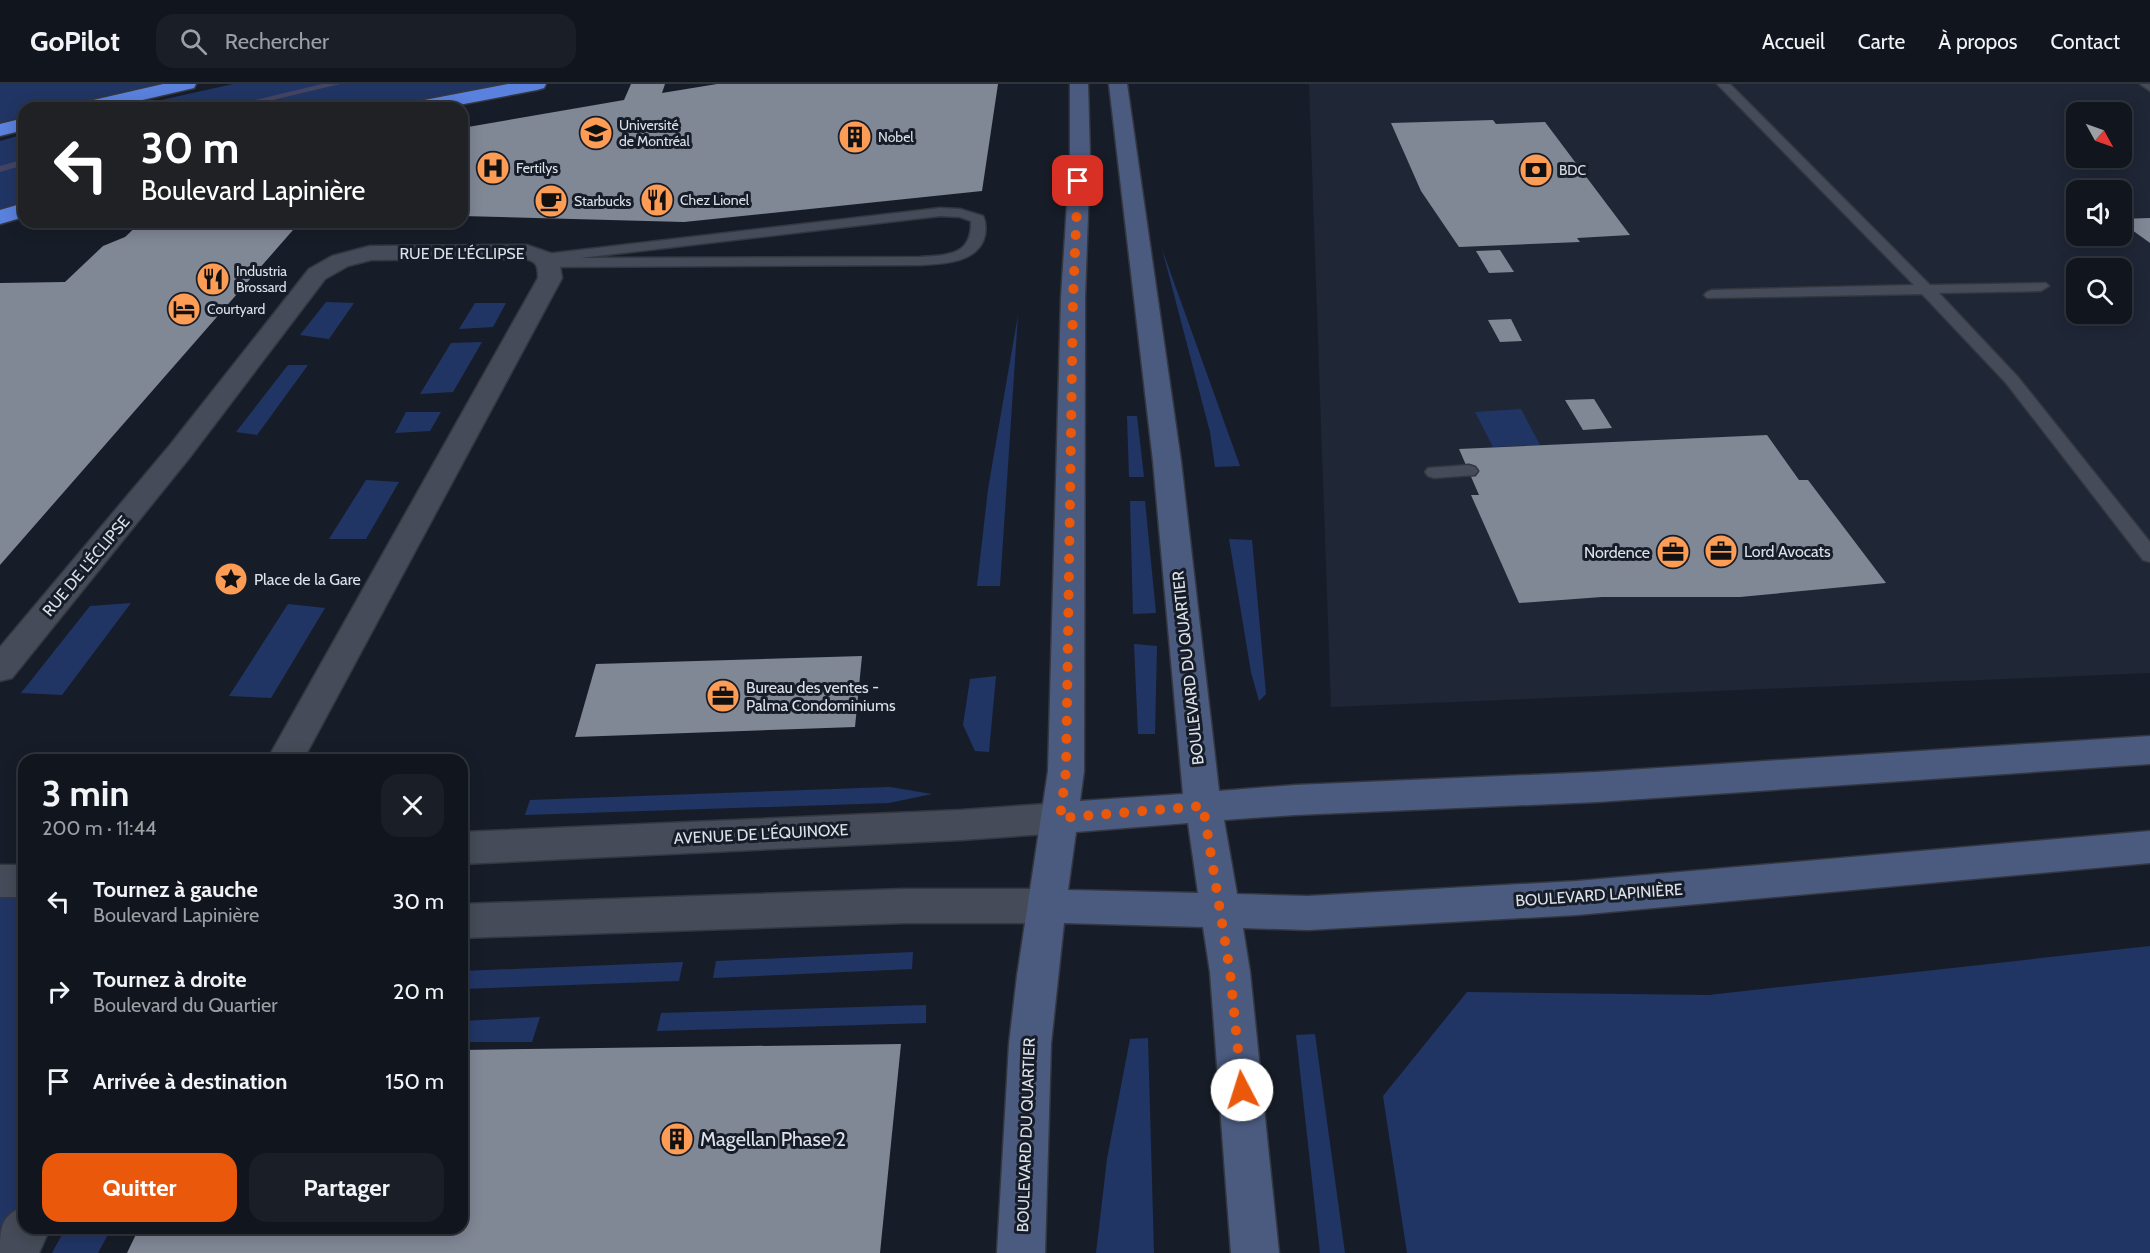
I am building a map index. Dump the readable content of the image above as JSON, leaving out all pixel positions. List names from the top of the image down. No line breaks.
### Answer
{"streets":{"main road":["BOULEVARD DU QUARTIER","BOULEVARD LAPINIÈRE"],"street":["RUE DE L'ÉCLIPSE","AVENUE DE L'ÉQUINOXE"]},"crossings":[["BOULEVARD DU QUARTIER","AVENUE DE L'ÉQUINOXE"],["BOULEVARD DU QUARTIER","BOULEVARD LAPINIÈRE"]],"places":{"school or university":["Université de Montréal"],"building":["Nobel","Magellan Phase 2"],"hospital":["Fertilys"],"bank":["BDC"],"restaurant":["Chez Lionel","Industria Brossard"],"cafe":["Starbucks"],"hotel":["Courtyard"],"office":["Lord Avocats","Nordence","Bureau des ventes - Palma Condominiums"],"place":["Place de la Gare"]},"north":"bottom right","page":{"header":"GoPilot","search":"Rechercher","nav":["Accueil","Carte","À propos","Contact"],"turn":["30 m","Boulevard Lapinière"],"heading":["3 min","200 m · 11:44"],"list":[{"name":"Tournez à gauche","note":"Boulevard Lapinière","value":"30 m"},{"name":"Tournez à droite","note":"Boulevard du Quartier","value":"20 m"},{"name":"Arrivée à destination","value":"150 m"}],"buttons":["Quitter","Partager"]}}
